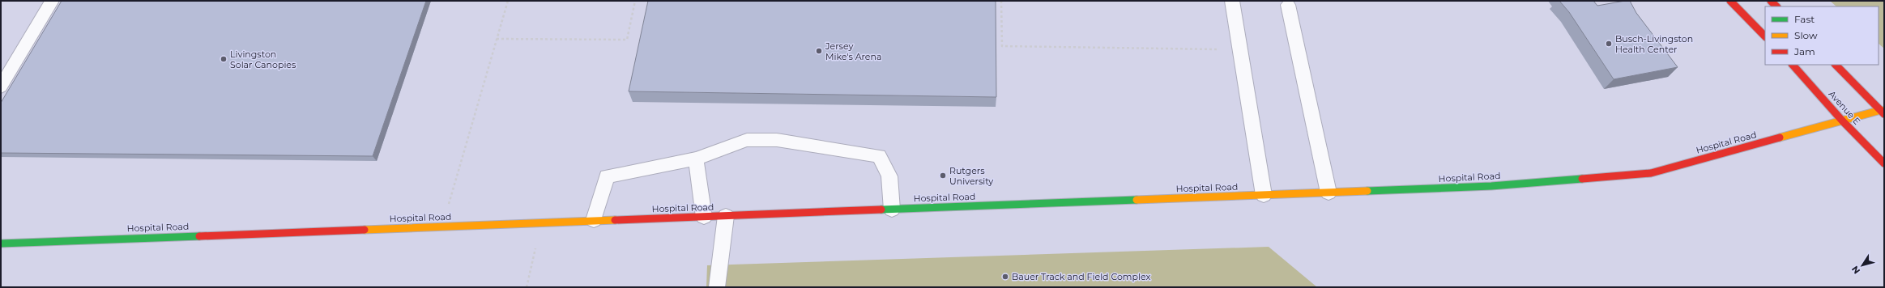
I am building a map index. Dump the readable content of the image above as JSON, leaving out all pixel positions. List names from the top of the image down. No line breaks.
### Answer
{"streets":{"street":["Avenue E","Hospital Road"]},"crossings":[["Avenue E","Hospital Road"]],"places":["Busch-Livingston Health Center","Jersey Mike's Arena","Livingston Solar Canopies","Rutgers University","Bauer Track and Field Complex"],"legend":["Fast","Slow","Jam"],"north":"bottom left"}
